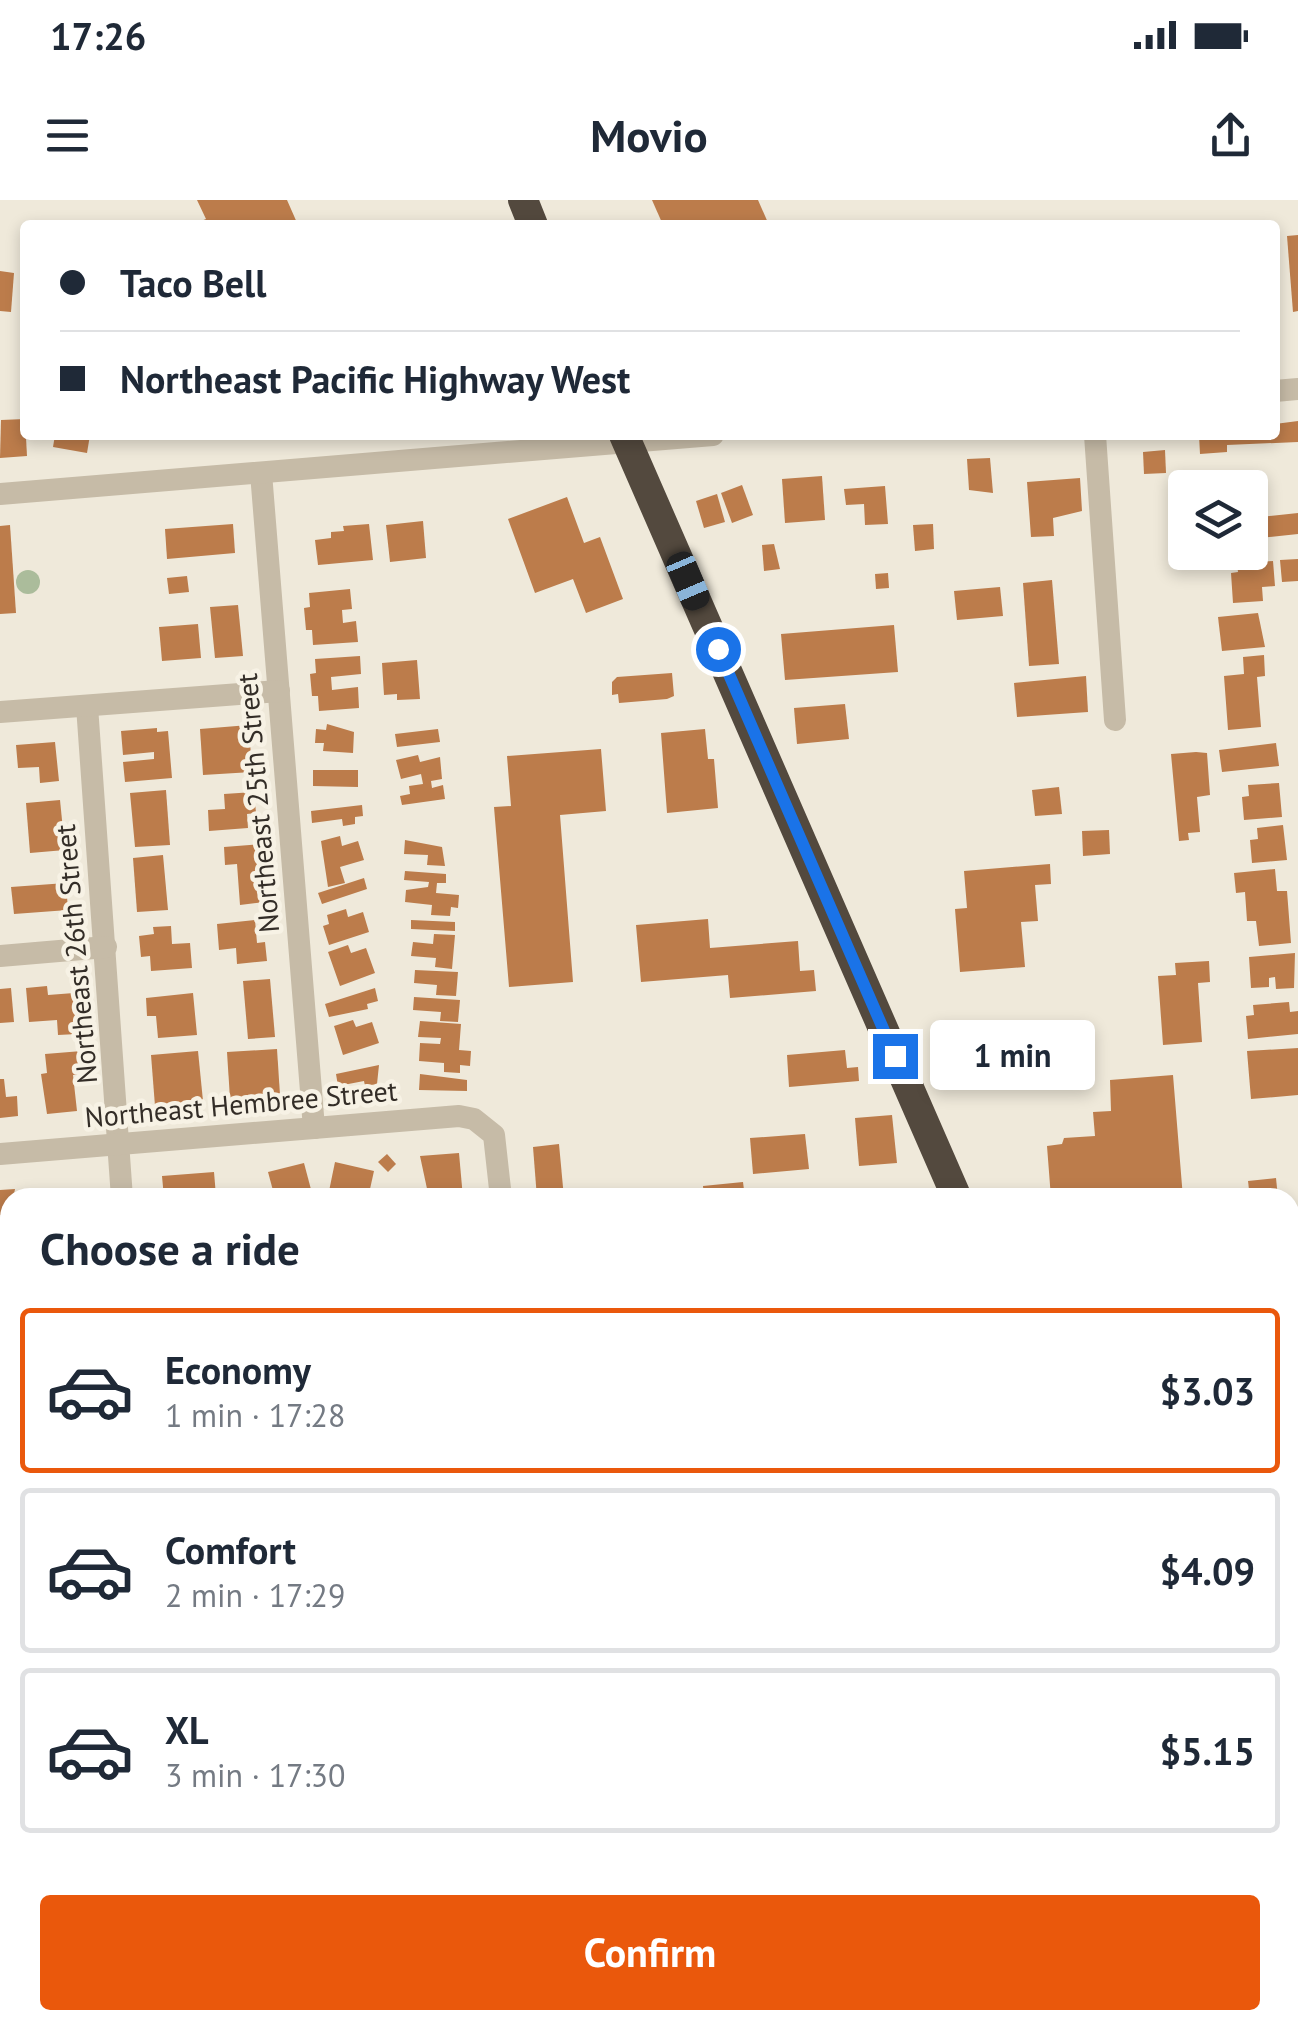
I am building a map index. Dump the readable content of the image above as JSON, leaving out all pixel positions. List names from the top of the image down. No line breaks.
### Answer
{"streets":{"street":["Northeast 25th Street","Northeast 26th Street","Northeast Hembree Street"]},"crossings":[["Northeast 25th Street","Northeast Hembree Street"],["Northeast 26th Street","Northeast Hembree Street"]],"page":{"status":"17:26","header":"Movio","banner":["Taco Bell","Northeast Pacific Highway West"],"bubble":"1 min","heading":"Choose a ride","list":[{"name":"Economy","note":"1 min · 17:28","value":"$3.03"},{"name":"Comfort","note":"2 min · 17:29","value":"$4.09"},{"name":"XL","note":"3 min · 17:30","value":"$5.15"}],"buttons":"Confirm"}}
